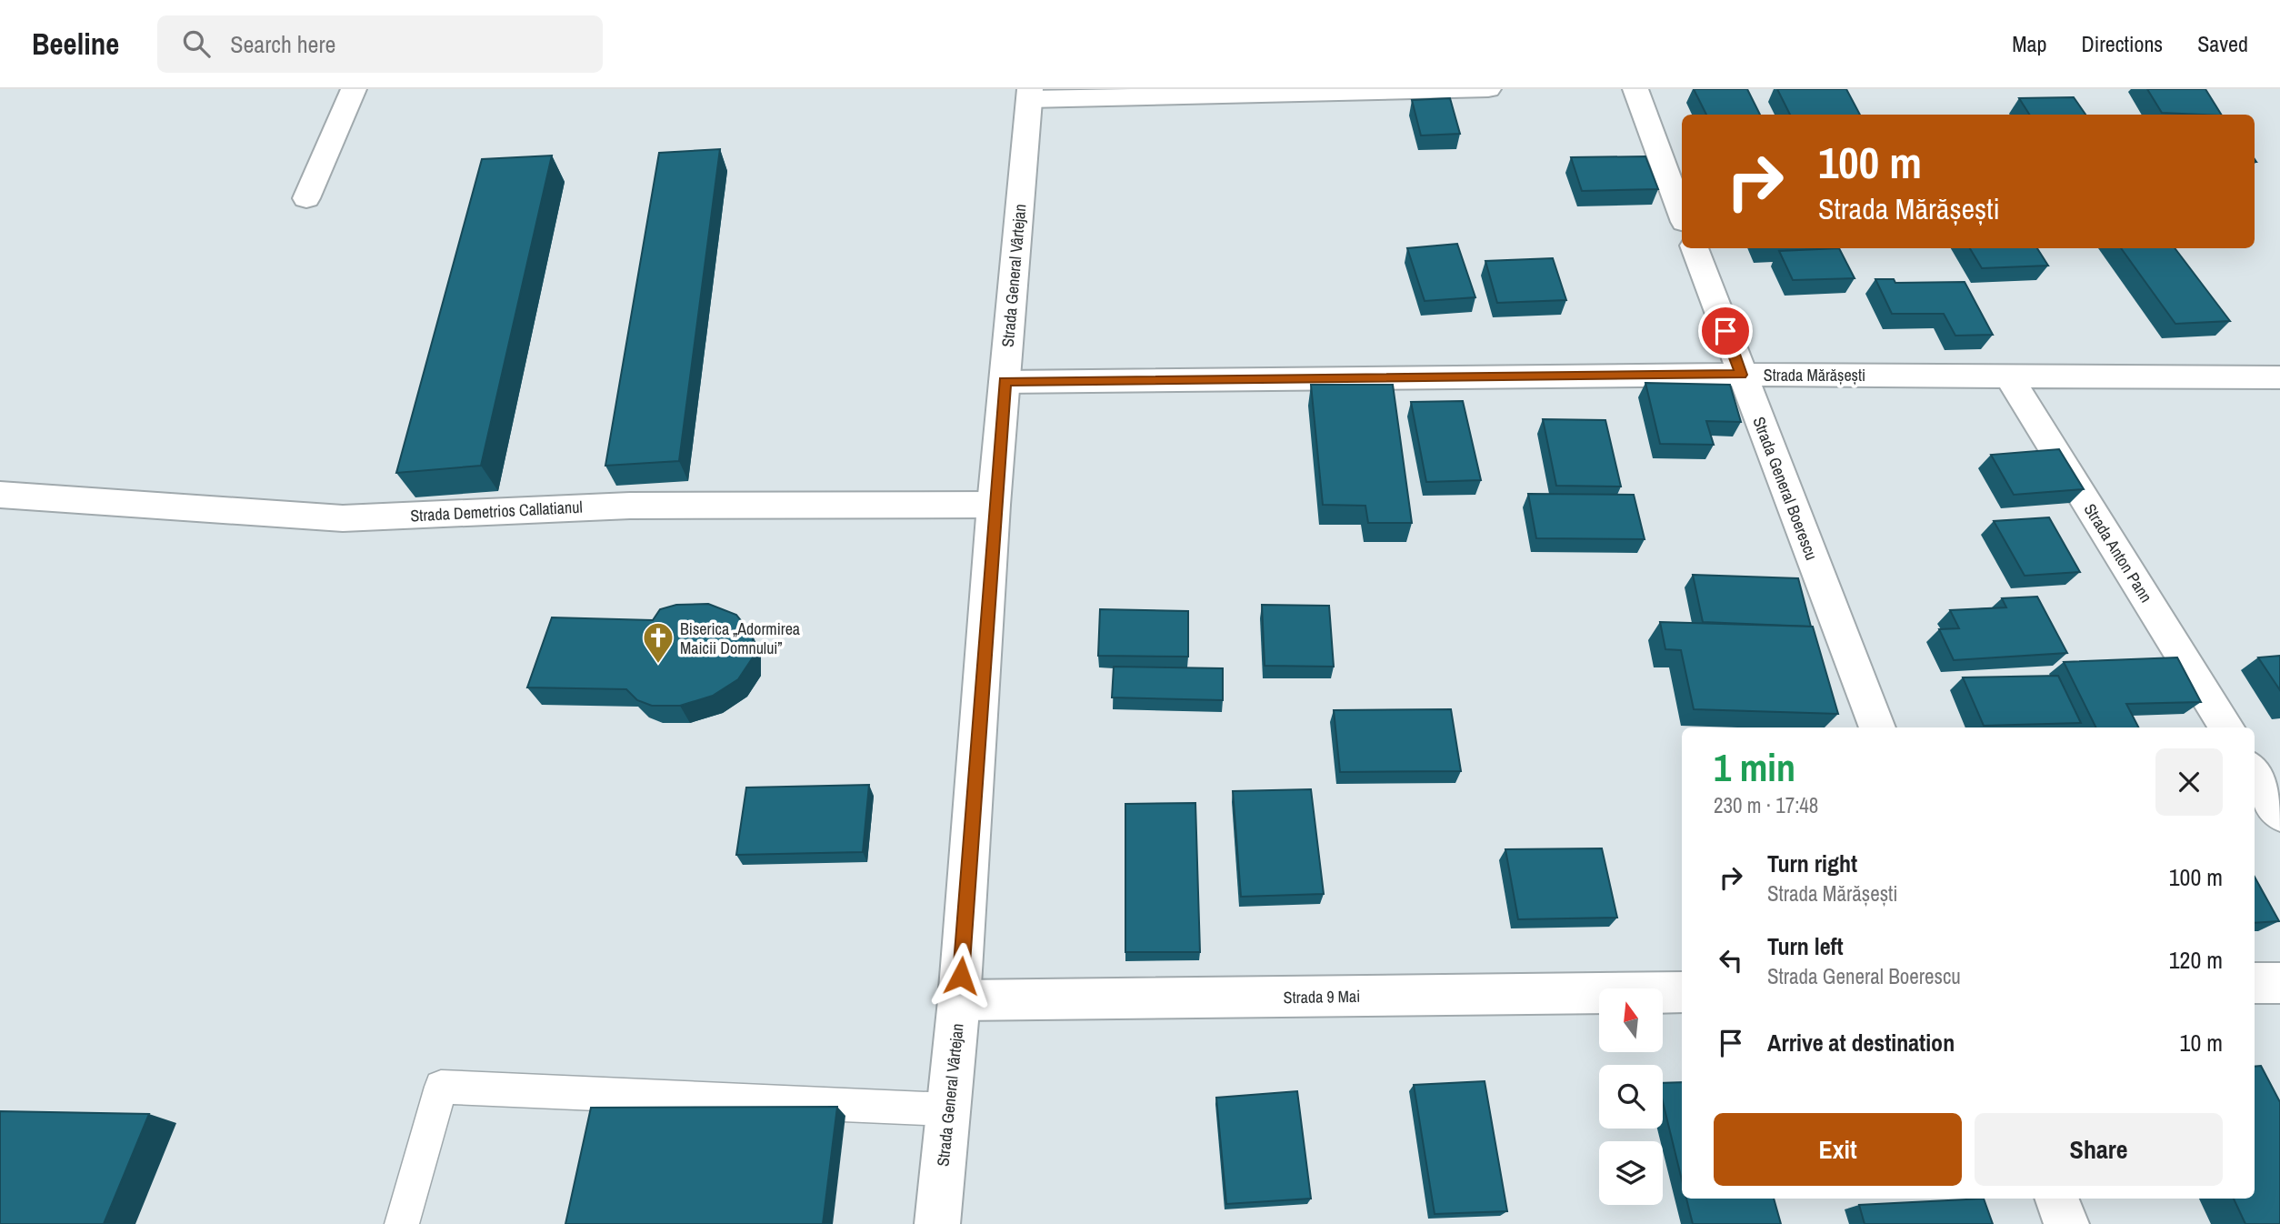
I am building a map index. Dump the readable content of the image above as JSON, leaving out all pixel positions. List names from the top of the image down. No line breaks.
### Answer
{"streets":{"street":["Strada General Vârtejan","Strada Mărășești","Strada General Boerescu","Strada Demetrios Callatianul","Strada Anton Pann","Strada 9 Mai"]},"crossings":[["Strada General Vârtejan","Strada Mărășești"],["Strada General Vârtejan","Strada Demetrios Callatianul"],["Strada General Vârtejan","Strada 9 Mai"],["Strada Mărășești","Strada General Boerescu"],["Strada Mărășești","Strada Anton Pann"]],"places":{"church":["Biserica „Adormirea Maicii Domnului”"]},"north":"top","page":{"header":"Beeline","search":"Search here","nav":["Map","Directions","Saved"],"turn":["100 m","Strada Mărășești"],"heading":["1 min","230 m · 17:48"],"list":[{"name":"Turn right","note":"Strada Mărășești","value":"100 m"},{"name":"Turn left","note":"Strada General Boerescu","value":"120 m"},{"name":"Arrive at destination","value":"10 m"}],"buttons":["Exit","Share"]}}
